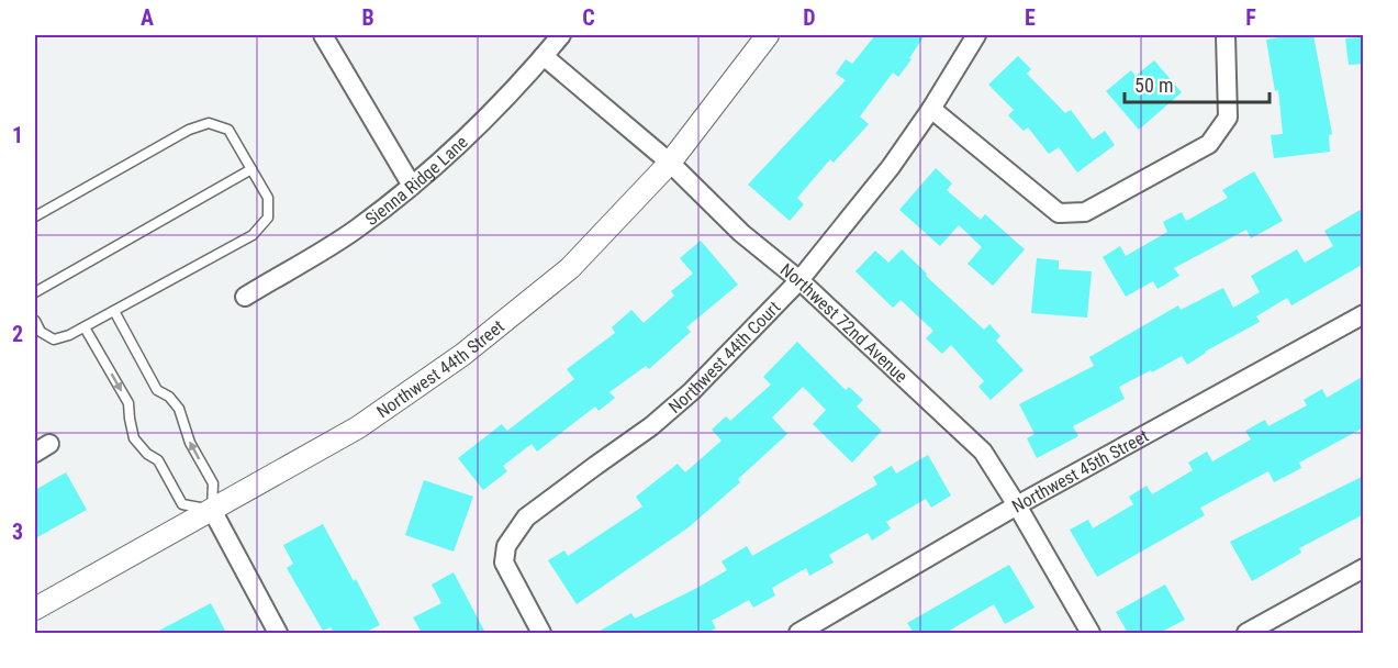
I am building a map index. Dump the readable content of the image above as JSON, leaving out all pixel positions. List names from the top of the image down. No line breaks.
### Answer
{"streets":{"street":["Sienna Ridge Lane","Northwest 72nd Avenue","Northwest 44th Court","Northwest 44th Street","Northwest 45th Street"]},"crossings":[["Sienna Ridge Lane","Northwest 72nd Avenue"],["Northwest 72nd Avenue","Northwest 44th Court"],["Northwest 72nd Avenue","Northwest 44th Street"],["Northwest 72nd Avenue","Northwest 45th Street"]],"scale_bar":"50 m","grid":{"columns":["A","B","C","D","E","F"],"rows":["1","2","3"]}}
